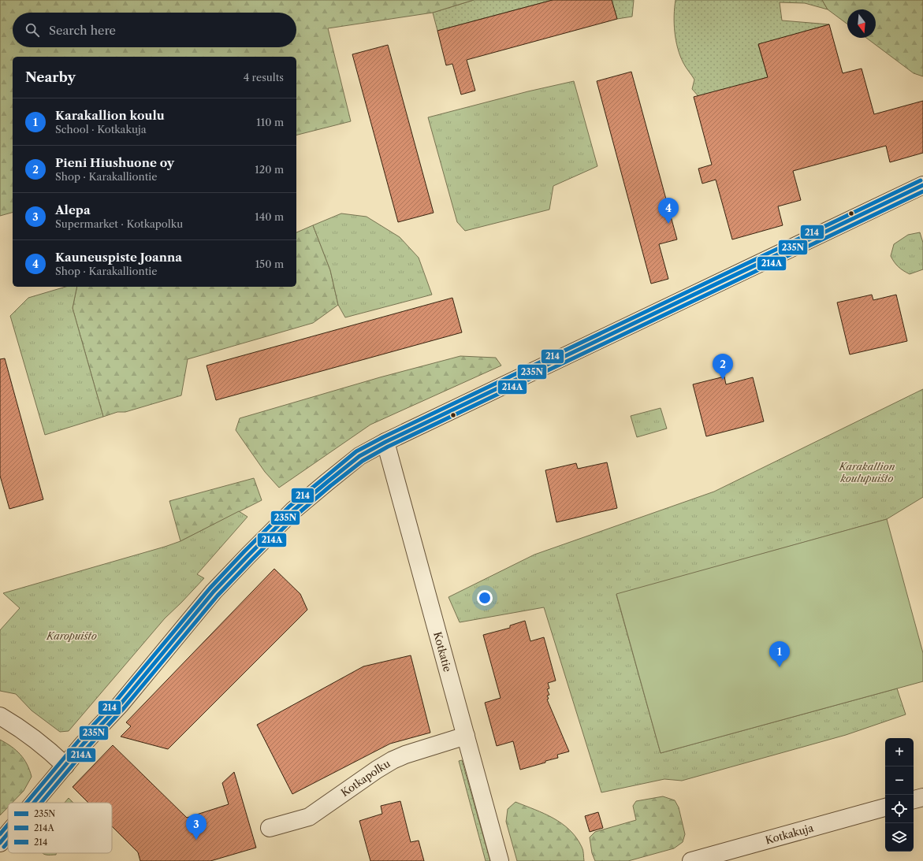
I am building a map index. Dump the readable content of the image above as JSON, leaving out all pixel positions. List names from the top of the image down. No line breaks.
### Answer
{"streets":{"street":["Kotkatie","Kotkapolku","Kotkakuja"]},"crossings":[["Kotkatie","Kotkapolku"]],"parks":["Karakallion koulupuisto","Karopuisto"],"lines":["transit line 214","transit line 235N","transit line 214A"],"legend":["235N","214A","214"],"north":"bottom","page":{"search":"Search here","heading":["Nearby","4 results"],"list":[{"mark":"1","name":"Karakallion koulu","note":"School · Kotkakuja","value":"110 m"},{"mark":"2","name":"Pieni Hiushuone oy","note":"Shop · Karakalliontie","value":"120 m"},{"mark":"3","name":"Alepa","note":"Supermarket · Kotkapolku","value":"140 m"},{"mark":"4","name":"Kauneuspiste Joanna","note":"Shop · Karakalliontie","value":"150 m"}],"pins":["4","2","1","3"],"map_buttons":["+","−"]}}
